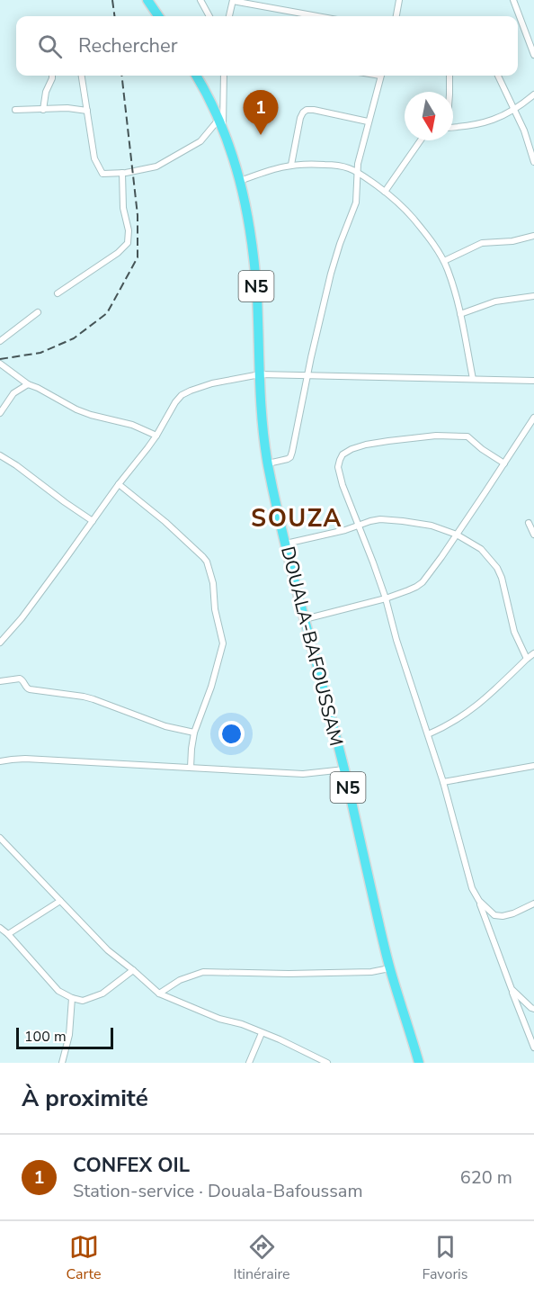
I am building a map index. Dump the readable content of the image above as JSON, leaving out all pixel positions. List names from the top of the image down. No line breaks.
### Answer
{"streets":{"highway":["N5","DOUALA-BAFOUSSAM"]},"districts":["SOUZA"],"scale_bar":"100 m","north":"bottom","page":{"search":"Rechercher","pins":"1","scale":"100 m","heading":"À proximité","list":[{"mark":"1","name":"CONFEX OIL","note":"Station-service · Douala-Bafoussam","value":"620 m"}],"nav":["Carte","Itinéraire","Favoris"]}}
